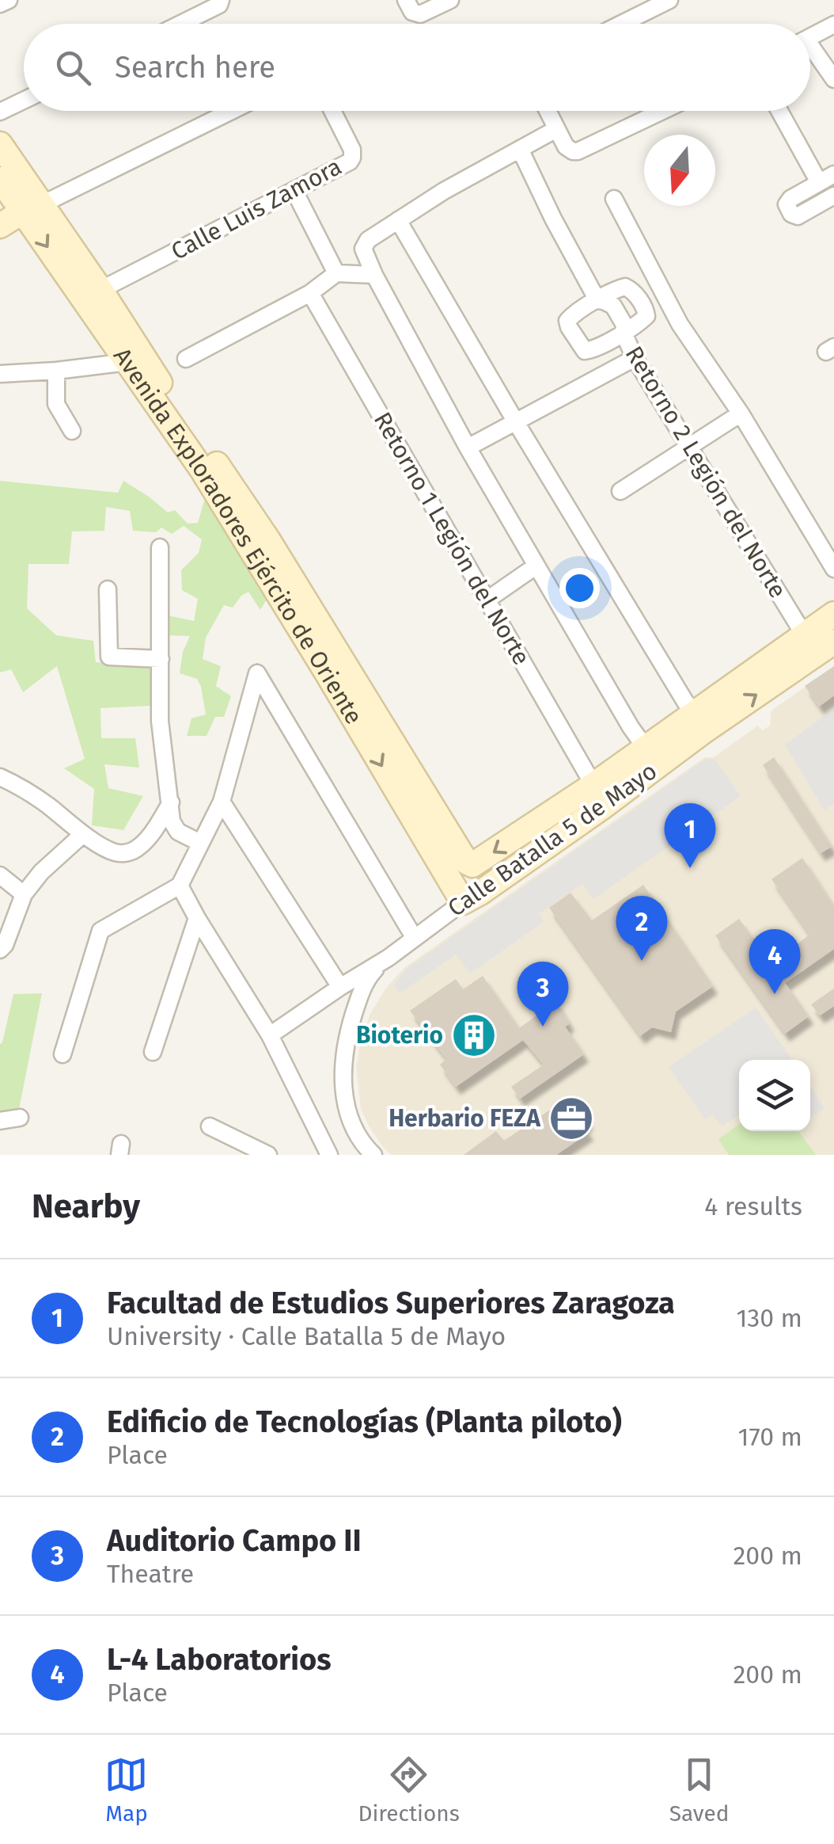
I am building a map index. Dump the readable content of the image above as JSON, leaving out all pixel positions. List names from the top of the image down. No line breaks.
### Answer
{"streets":{"street":["Calle Luis Zamora","Retorno 2 Legión del Norte","Avenida Exploradores Ejército de Oriente","Retorno 1 Legión del Norte","Calle Batalla 5 de Mayo"]},"crossings":[["Calle Luis Zamora","Avenida Exploradores Ejército de Oriente"],["Retorno 2 Legión del Norte","Calle Batalla 5 de Mayo"],["Avenida Exploradores Ejército de Oriente","Calle Batalla 5 de Mayo"],["Retorno 1 Legión del Norte","Calle Batalla 5 de Mayo"]],"places":{"building":["Bioterio"],"office":["Herbario FEZA"]},"north":"bottom","page":{"search":"Search here","pins":["1","2","4","3"],"heading":["Nearby","4 results"],"list":[{"mark":"1","name":"Facultad de Estudios Superiores Zaragoza","note":"University · Calle Batalla 5 de Mayo","value":"130 m"},{"mark":"2","name":"Edificio de Tecnologías (Planta piloto)","note":"Place","value":"170 m"},{"mark":"3","name":"Auditorio Campo II","note":"Theatre","value":"200 m"},{"mark":"4","name":"L-4 Laboratorios","note":"Place","value":"200 m"}],"nav":["Map","Directions","Saved"]}}
